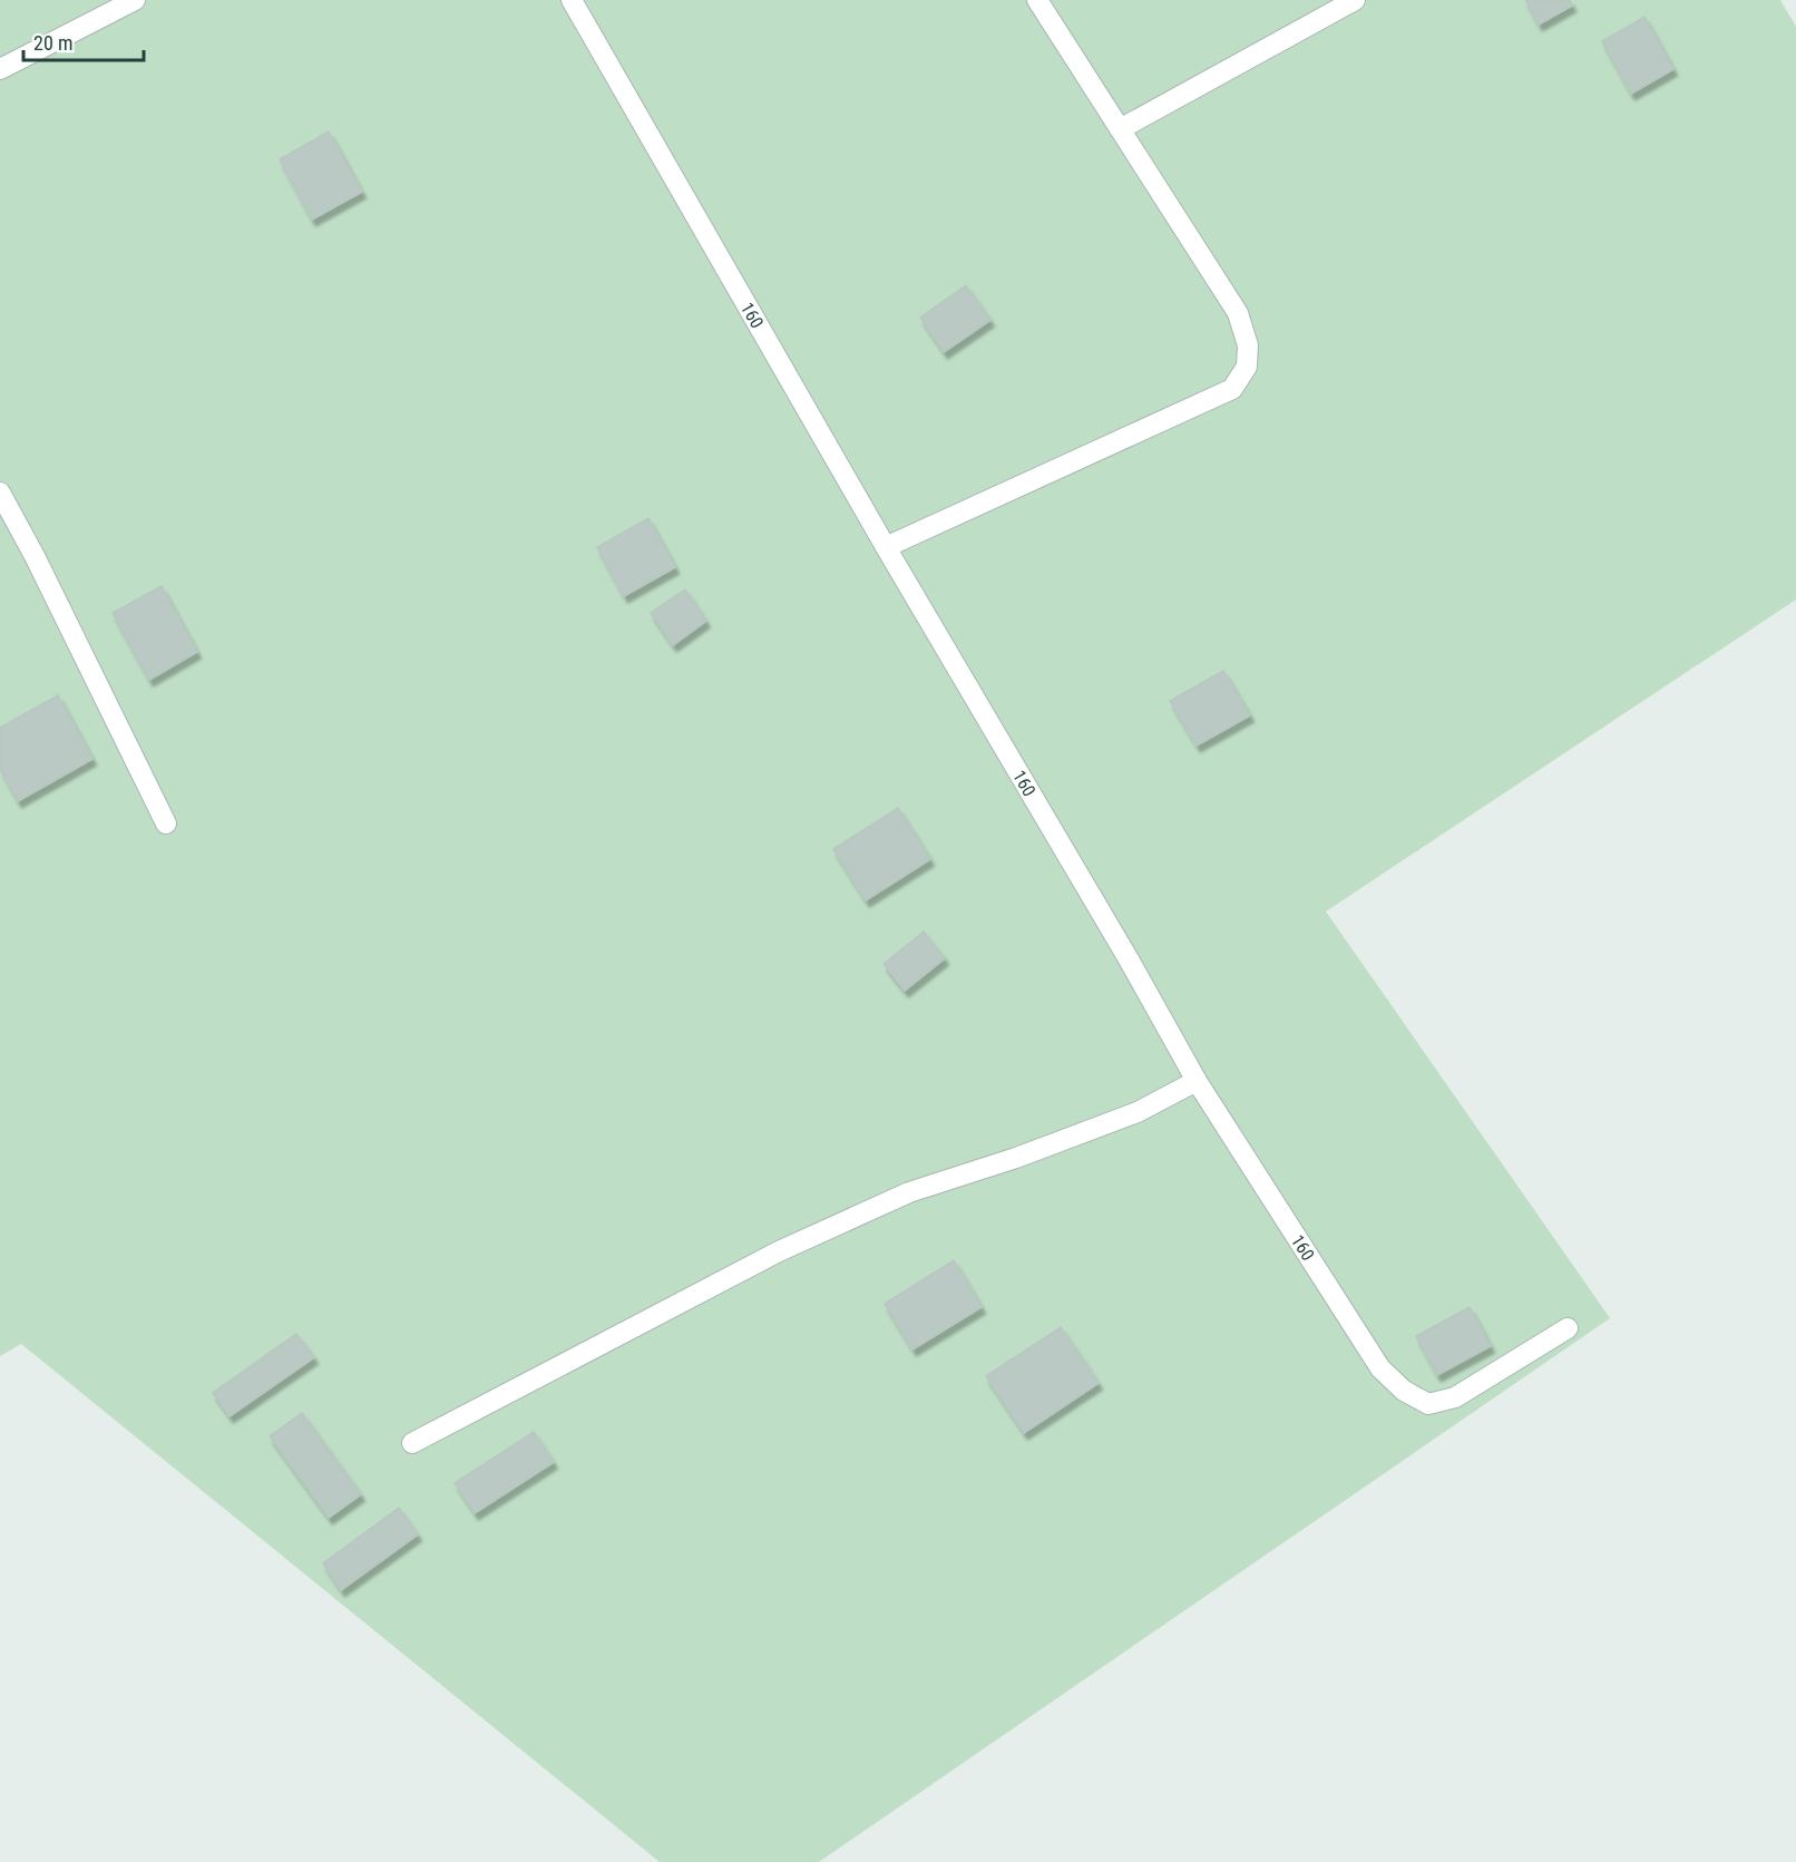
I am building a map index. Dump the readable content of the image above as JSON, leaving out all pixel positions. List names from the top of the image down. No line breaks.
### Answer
{"streets":{"street":["160"]},"scale_bar":"20 m"}
